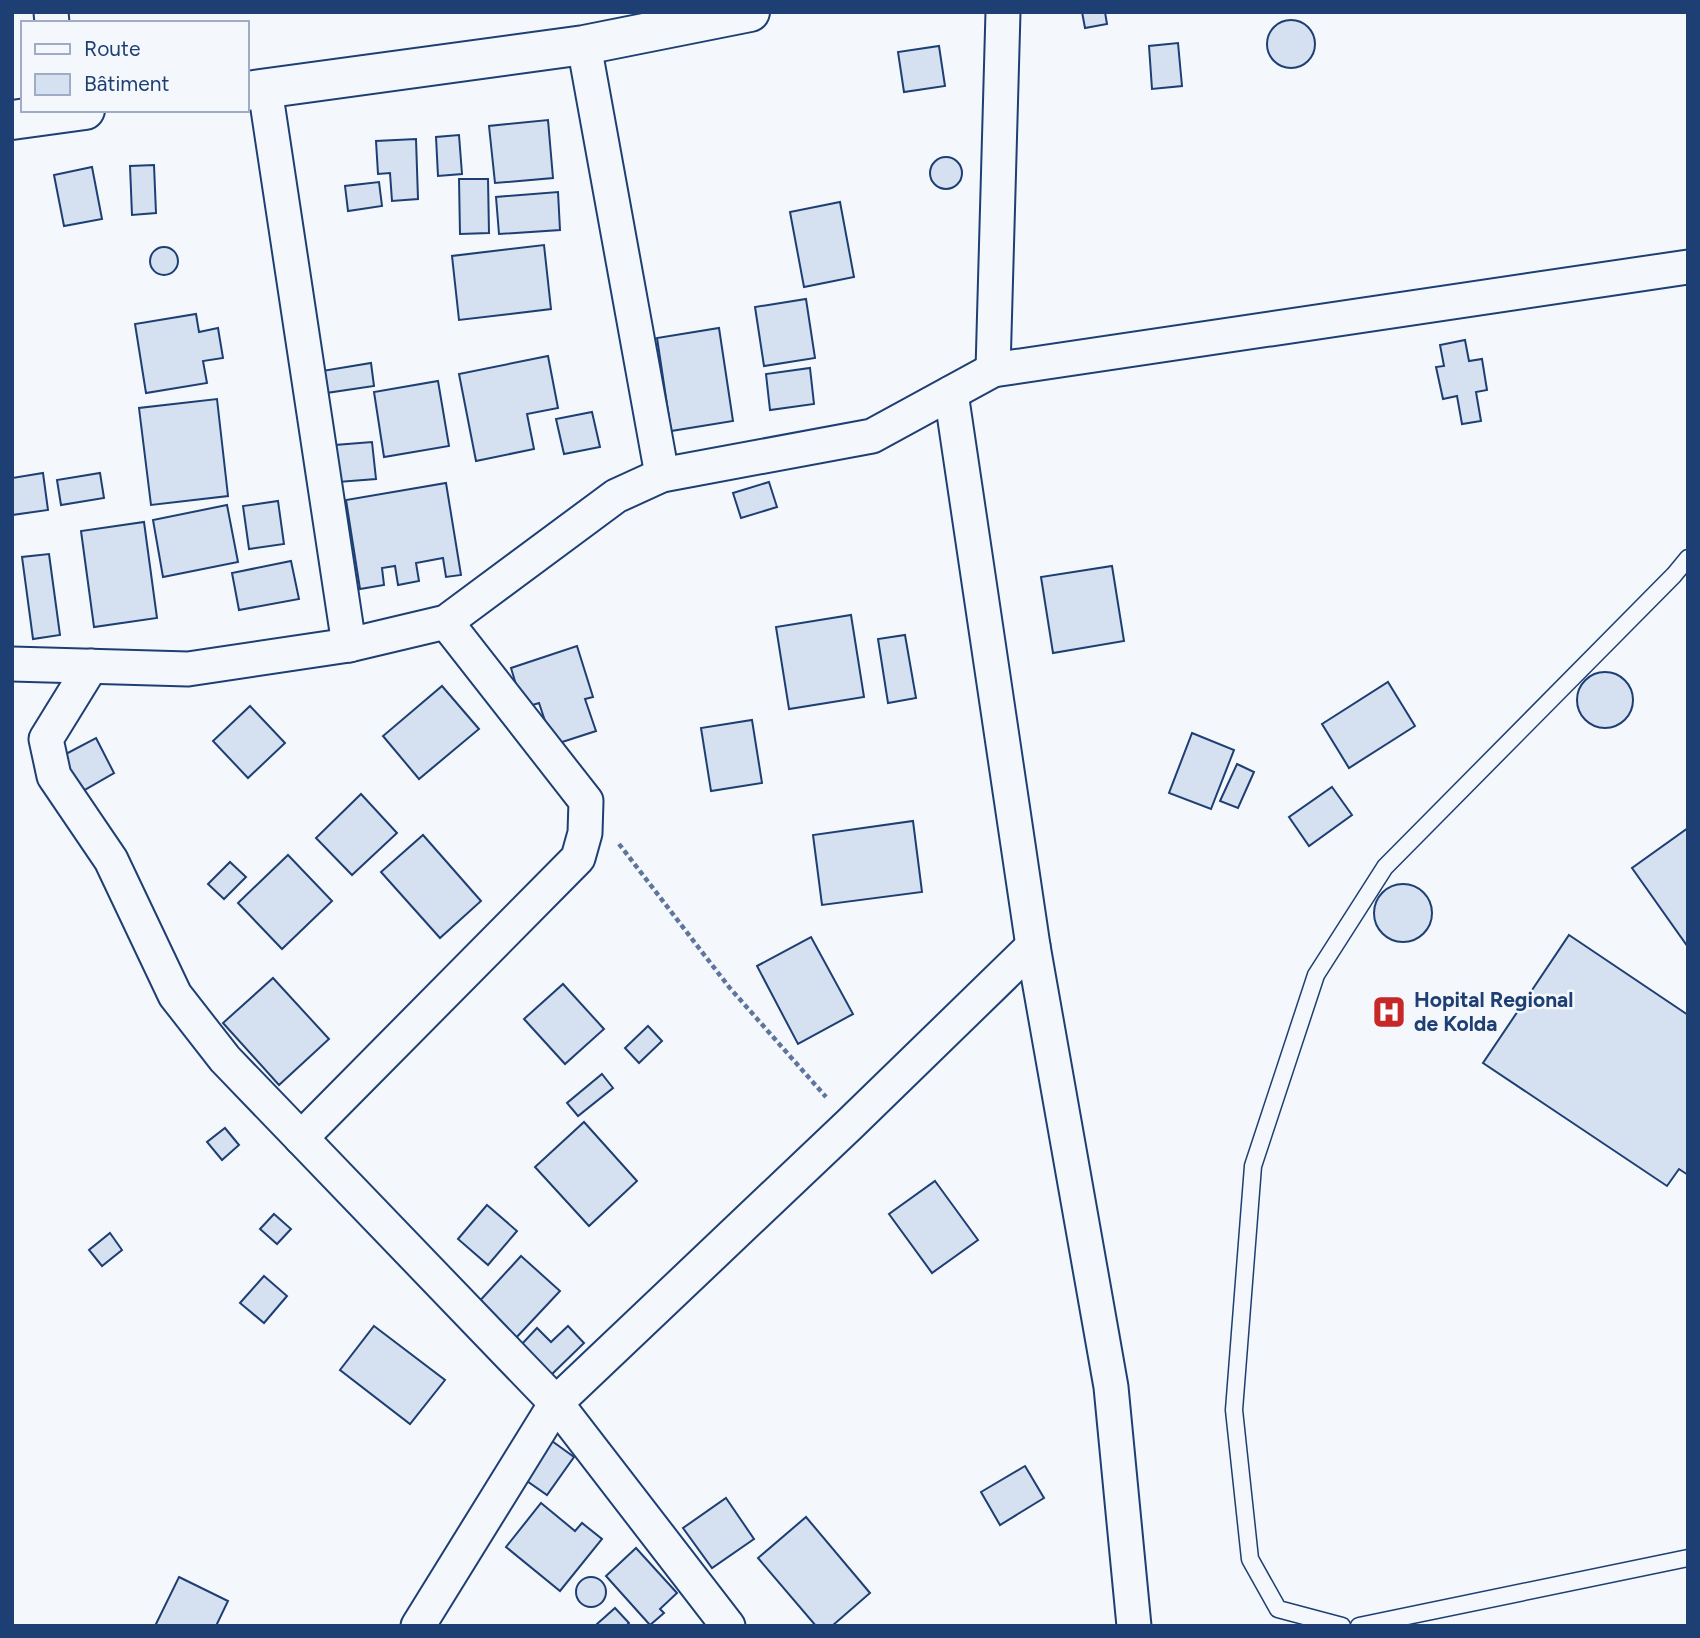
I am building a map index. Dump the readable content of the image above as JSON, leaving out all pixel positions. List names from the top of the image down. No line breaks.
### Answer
{"places":{"hospital":["Hopital Regional de Kolda"]},"legend":["Route","Bâtiment"]}
